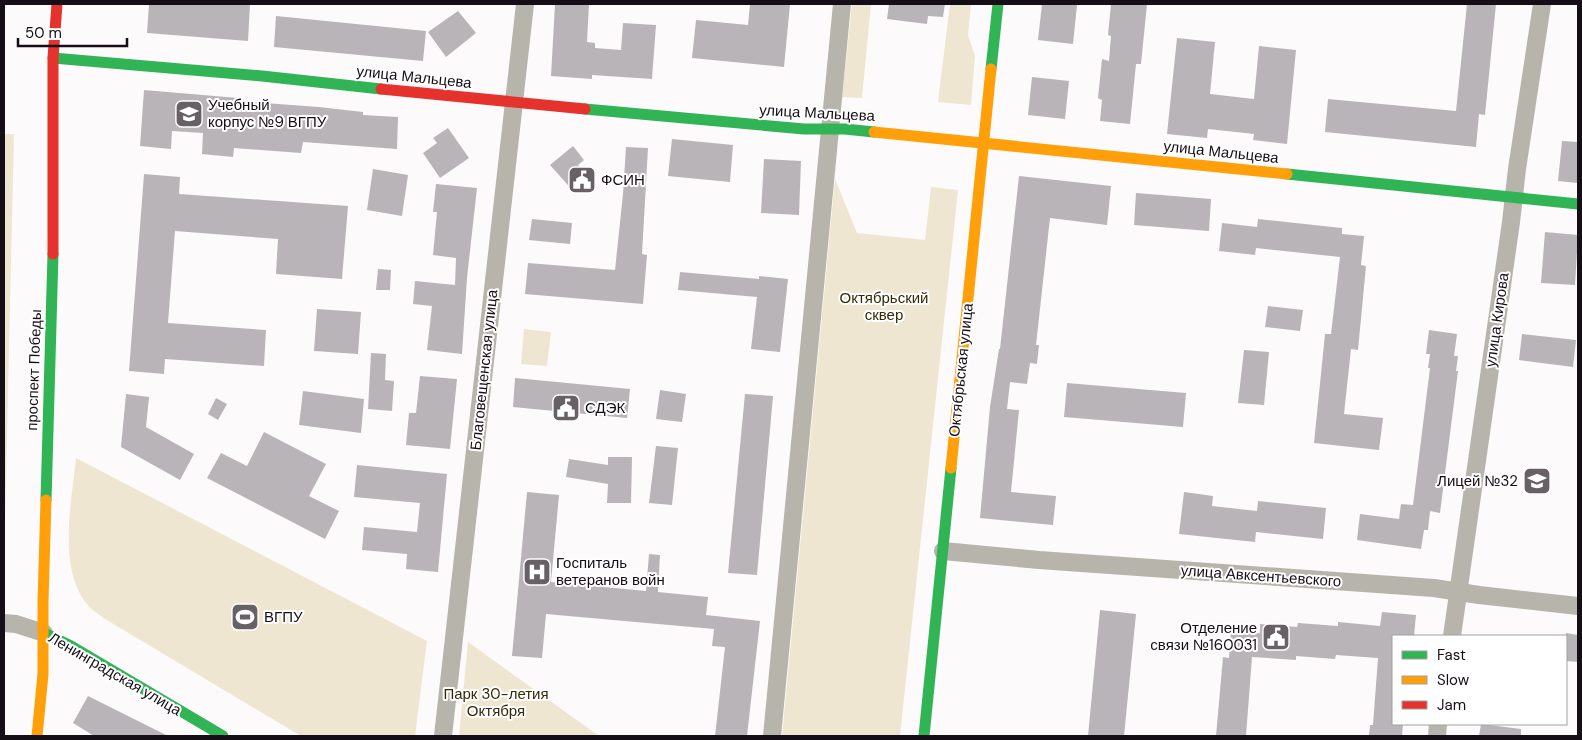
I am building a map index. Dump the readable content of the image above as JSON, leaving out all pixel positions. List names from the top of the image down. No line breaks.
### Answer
{"streets":{"main road":["улица Мальцева","проспект Победы","Октябрьская улица","Ленинградская улица"],"street":["улица Кирова","Благовещенская улица","улица Авксентьевского"]},"crossings":[["улица Мальцева","улица Кирова"],["улица Мальцева","проспект Победы"],["улица Мальцева","Благовещенская улица"],["улица Мальцева","Октябрьская улица"],["улица Кирова","улица Авксентьевского"],["проспект Победы","Ленинградская улица"],["Октябрьская улица","улица Авксентьевского"]],"parks":["Октябрьский сквер","Парк 30-летия Октября"],"places":{"school or university":["Учебный корпус №9 ВГПУ","Лицей №32"],"public building":["ФСИН","СДЭК","Отделение связи №160031"],"hospital":["Госпиталь ветеранов войн"],"sports":["ВГПУ"]},"legend":["Fast","Slow","Jam"],"scale_bar":"50 m"}
